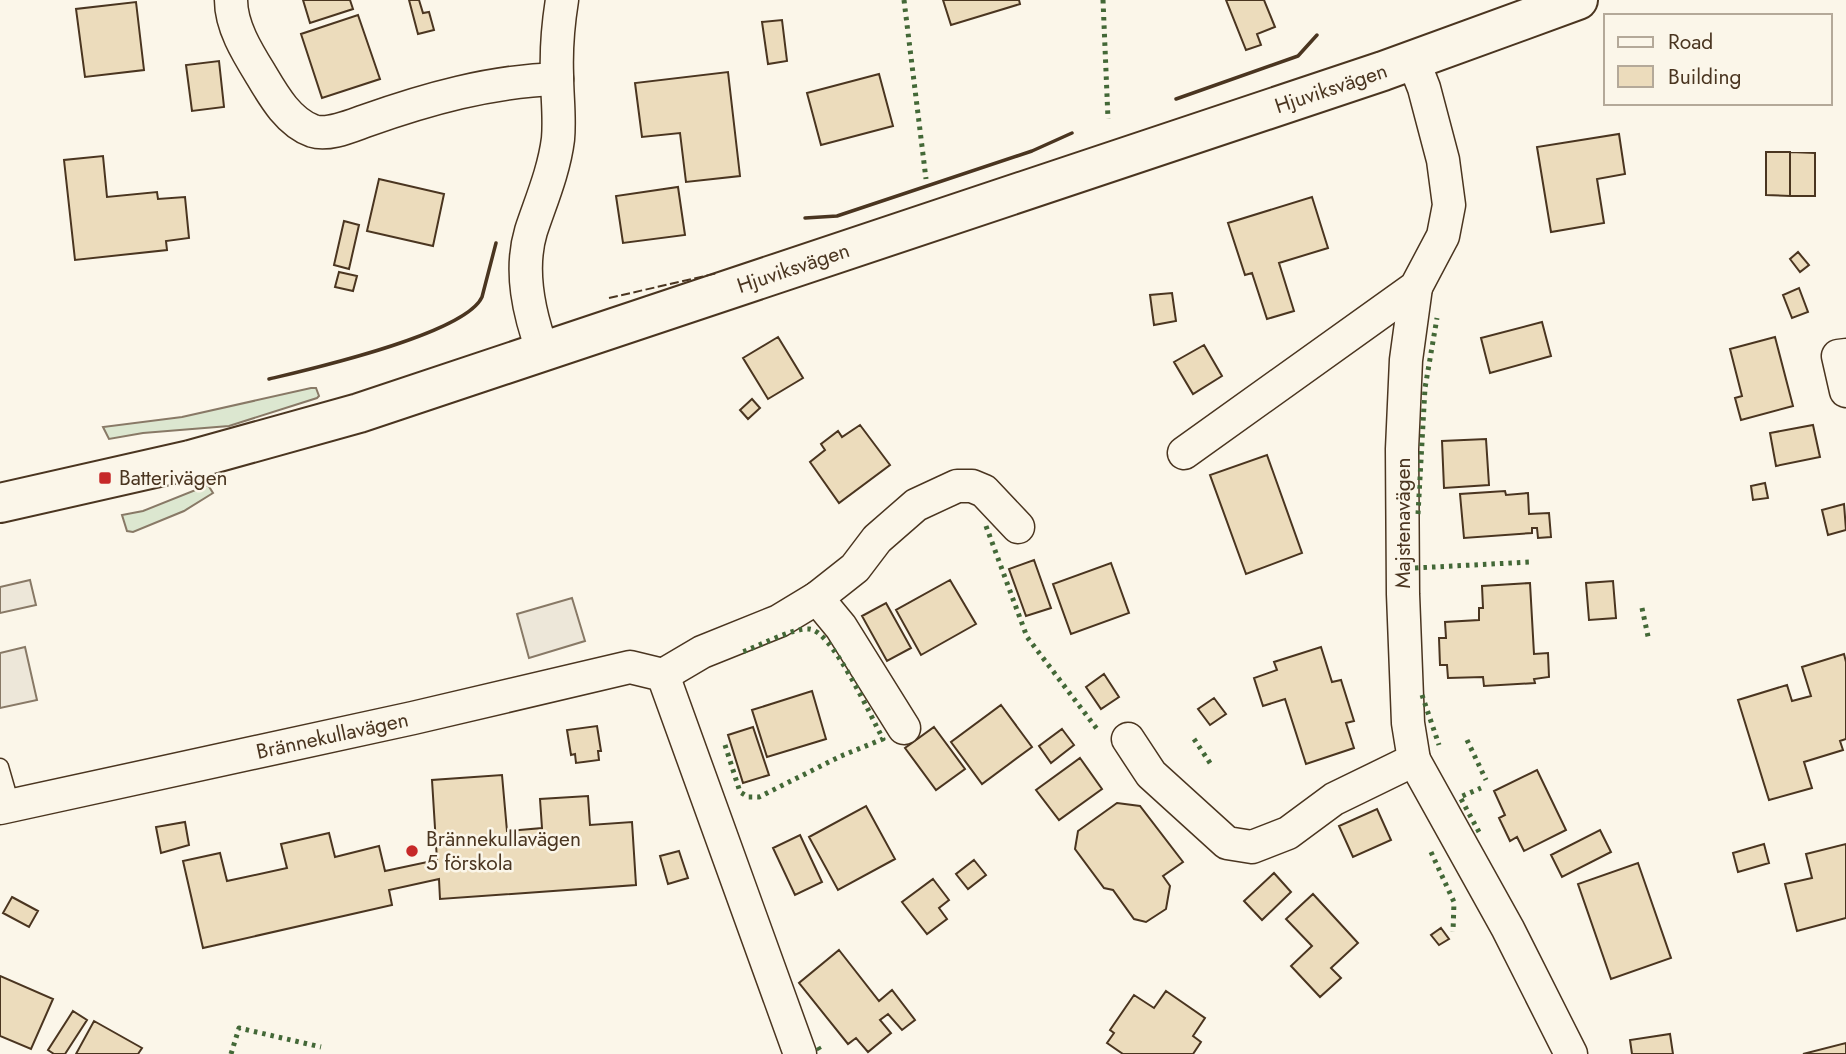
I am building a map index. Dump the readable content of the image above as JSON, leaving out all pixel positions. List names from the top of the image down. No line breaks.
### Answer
{"streets":{"main road":["Hjuviksvägen"],"street":["Majstenavägen","Brännekullavägen"]},"crossings":[["Hjuviksvägen","Majstenavägen"]],"places":{"transit":["Batterivägen"],"other":["Brännekullavägen 5 förskola"]},"legend":["Road","Building"]}
